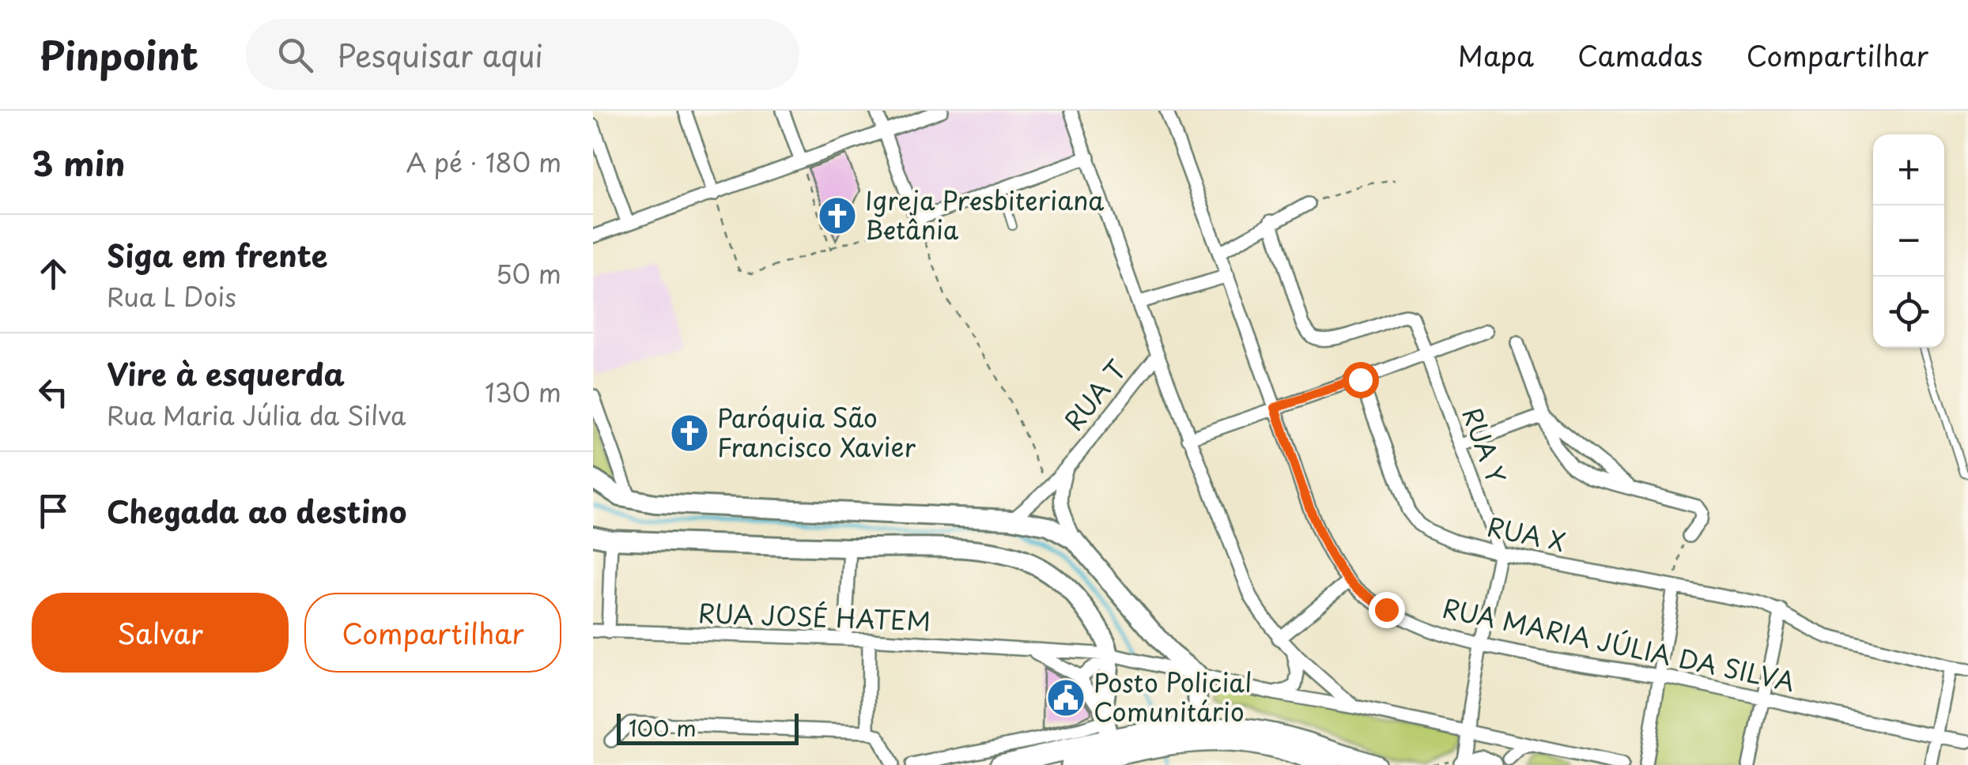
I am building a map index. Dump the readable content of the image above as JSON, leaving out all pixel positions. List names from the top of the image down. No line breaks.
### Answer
{"streets":{"street":["RUA T","RUA Y","RUA X","RUA JOSÉ HATEM","RUA MARIA JÚLIA DA SILVA"]},"crossings":[["RUA Y","RUA X"]],"places":{"church":["Igreja Presbiteriana Betânia","Paróquia São Francisco Xavier"],"public building":["Posto Policial Comunitário"]},"scale_bar":"100 m","page":{"header":"Pinpoint","search":"Pesquisar aqui","nav":["Mapa","Camadas","Compartilhar"],"heading":["3 min","A pé · 180 m"],"map_buttons":["+","−"],"list":[["Siga em frente","Rua L Dois","50 m"],["Vire à esquerda","Rua Maria Júlia da Silva","130 m"],"Chegada ao destino"],"buttons":["Salvar","Compartilhar"],"scale":"100 m"}}
